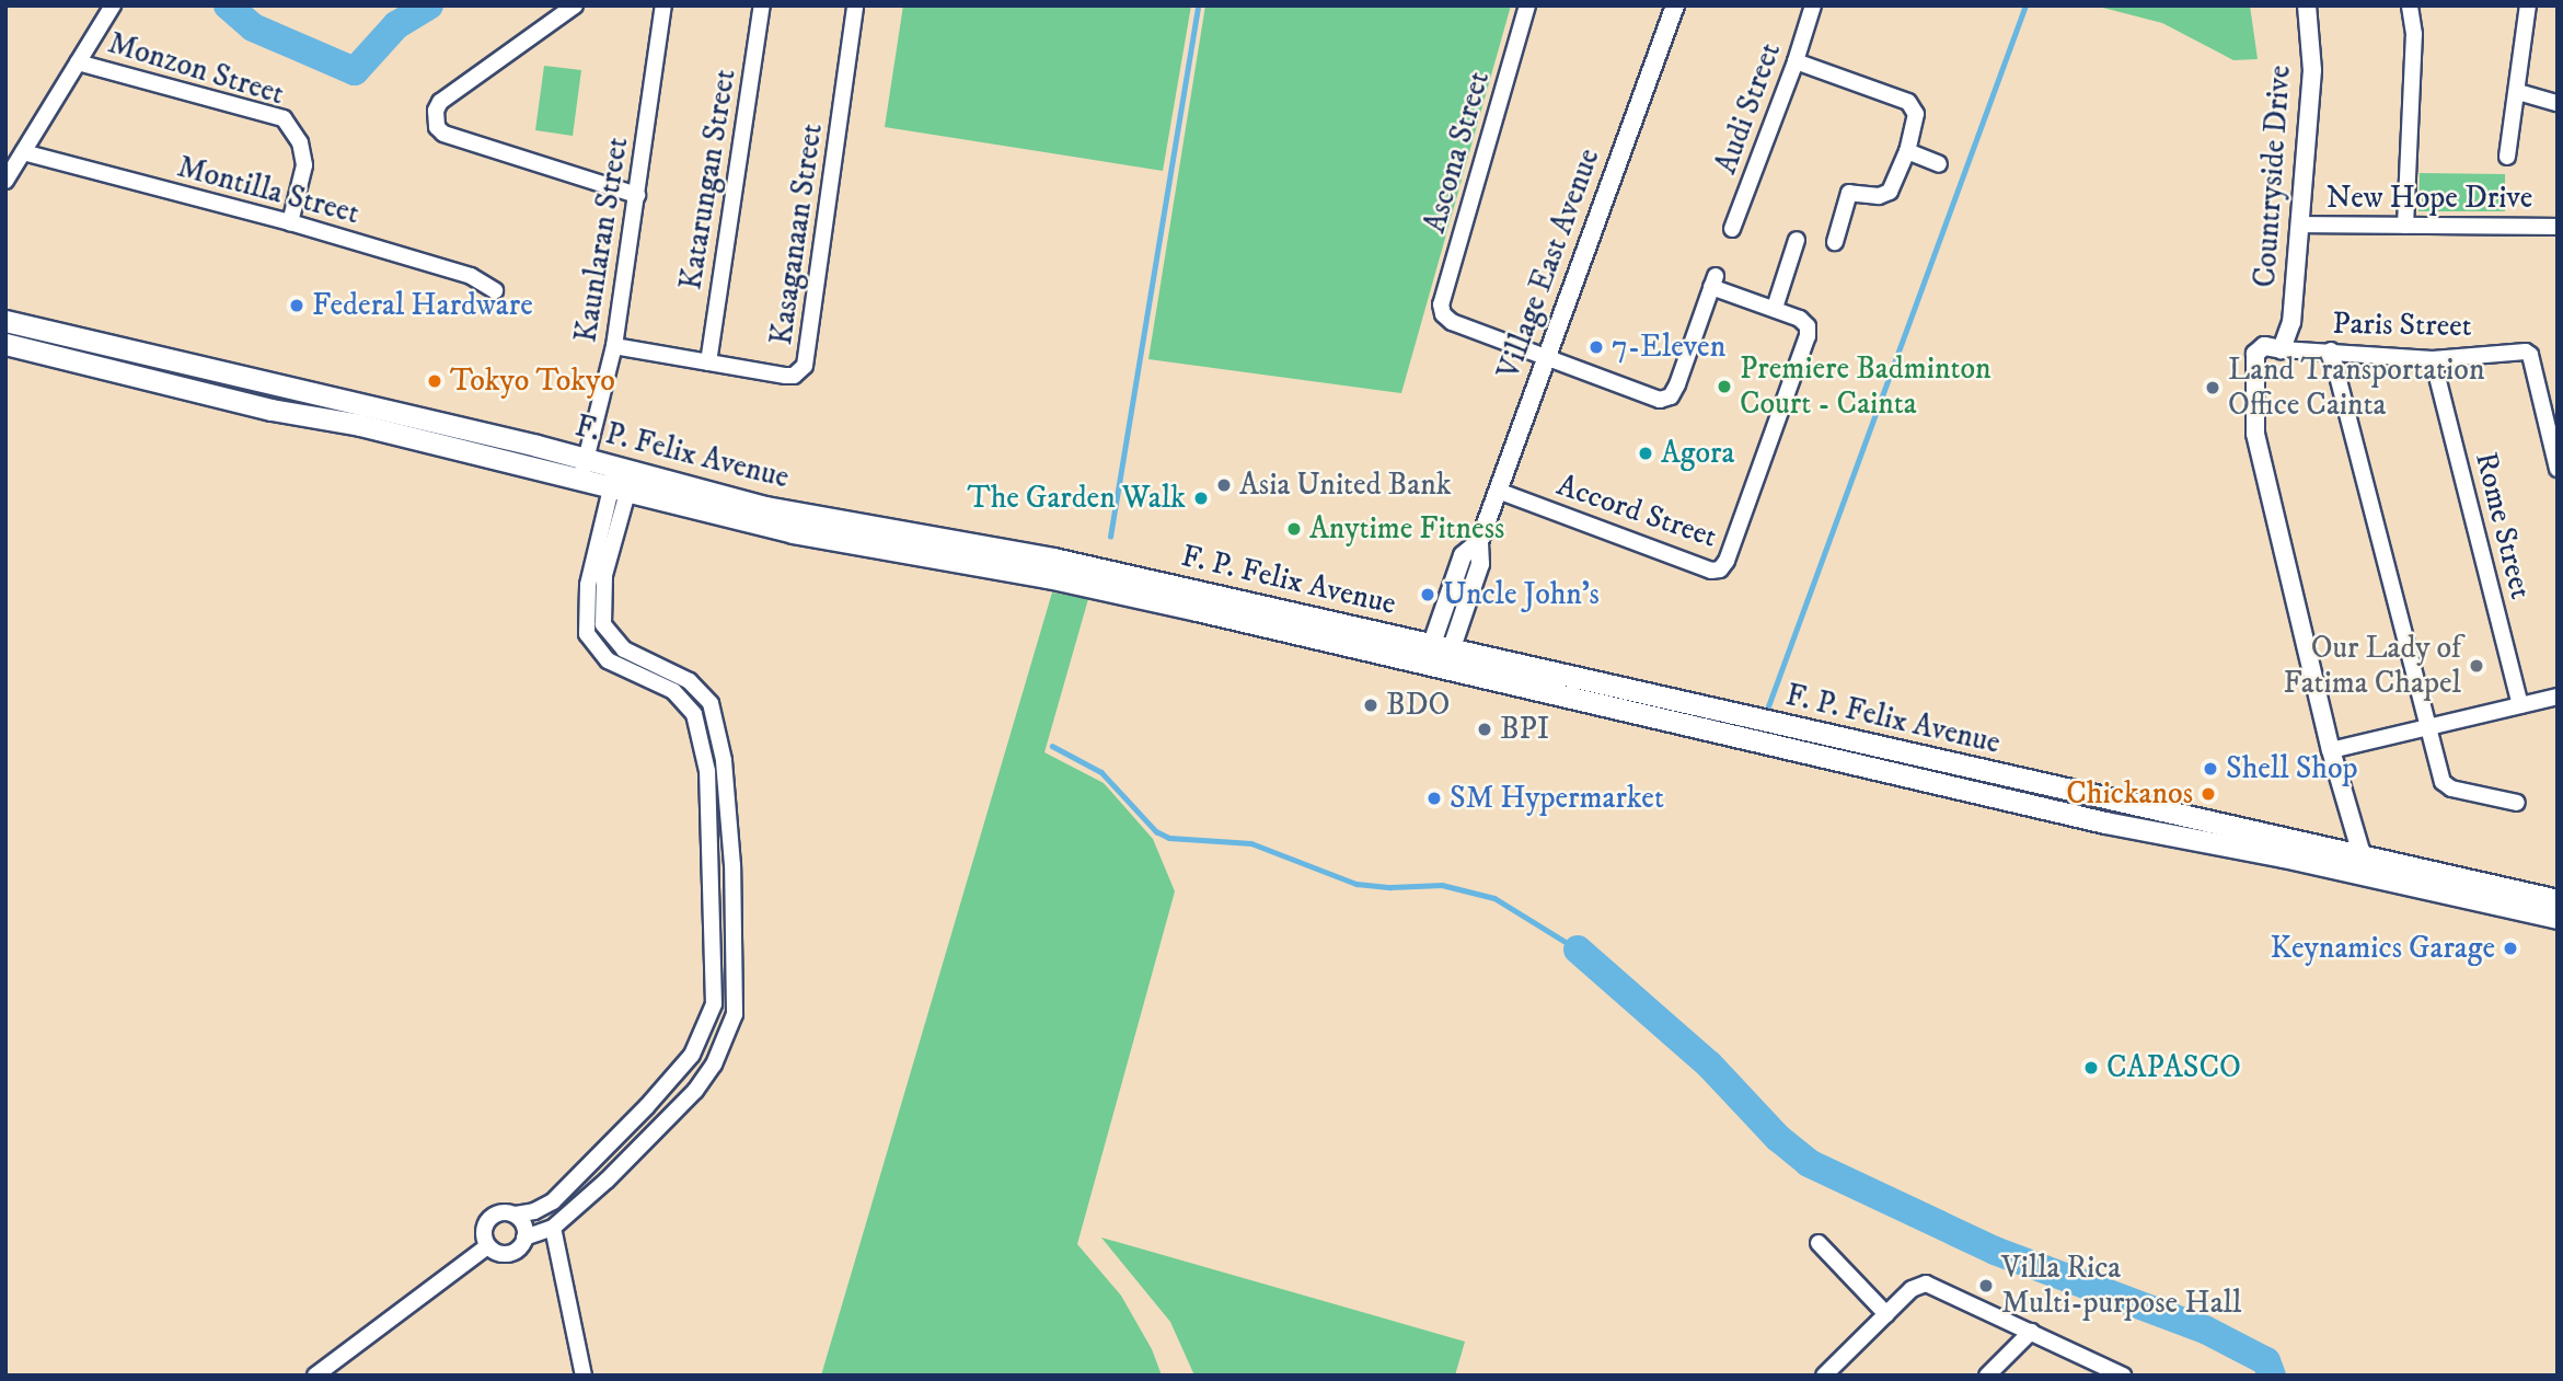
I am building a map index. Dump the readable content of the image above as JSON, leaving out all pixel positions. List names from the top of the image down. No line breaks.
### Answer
{"streets":{"main road":["F. P. Felix Avenue"],"street":["Monzon Street","Audi Street","Ascona Street","Countryside Drive","Katarungan Street","Montilla Street","New Hope Drive","Kasaganaan Street","Kaunlaran Street","Village East Avenue","Paris Street","Accord Street","Rome Street"]},"crossings":[["Monzon Street","Montilla Street"],["Ascona Street","Village East Avenue"],["Ascona Street","Accord Street"],["Countryside Drive","New Hope Drive"],["Countryside Drive","Paris Street"],["Katarungan Street","Kasaganaan Street"],["Kasaganaan Street","Kaunlaran Street"],["Kaunlaran Street","F. P. Felix Avenue"],["Village East Avenue","F. P. Felix Avenue"],["Village East Avenue","Accord Street"],["Paris Street","Rome Street"]],"places":["Federal Hardware","7-Eleven","Tokyo Tokyo","Premiere Badminton Court - Cainta","Land Transportation Office Cainta","Agora","Asia United Bank","The Garden Walk","Anytime Fitness","Uncle John's","Our Lady of Fatima Chapel","BDO","BPI","Shell Shop","Chickanos","SM Hypermarket","Keynamics Garage","CAPASCO","Villa Rica Multi-purpose Hall"]}
